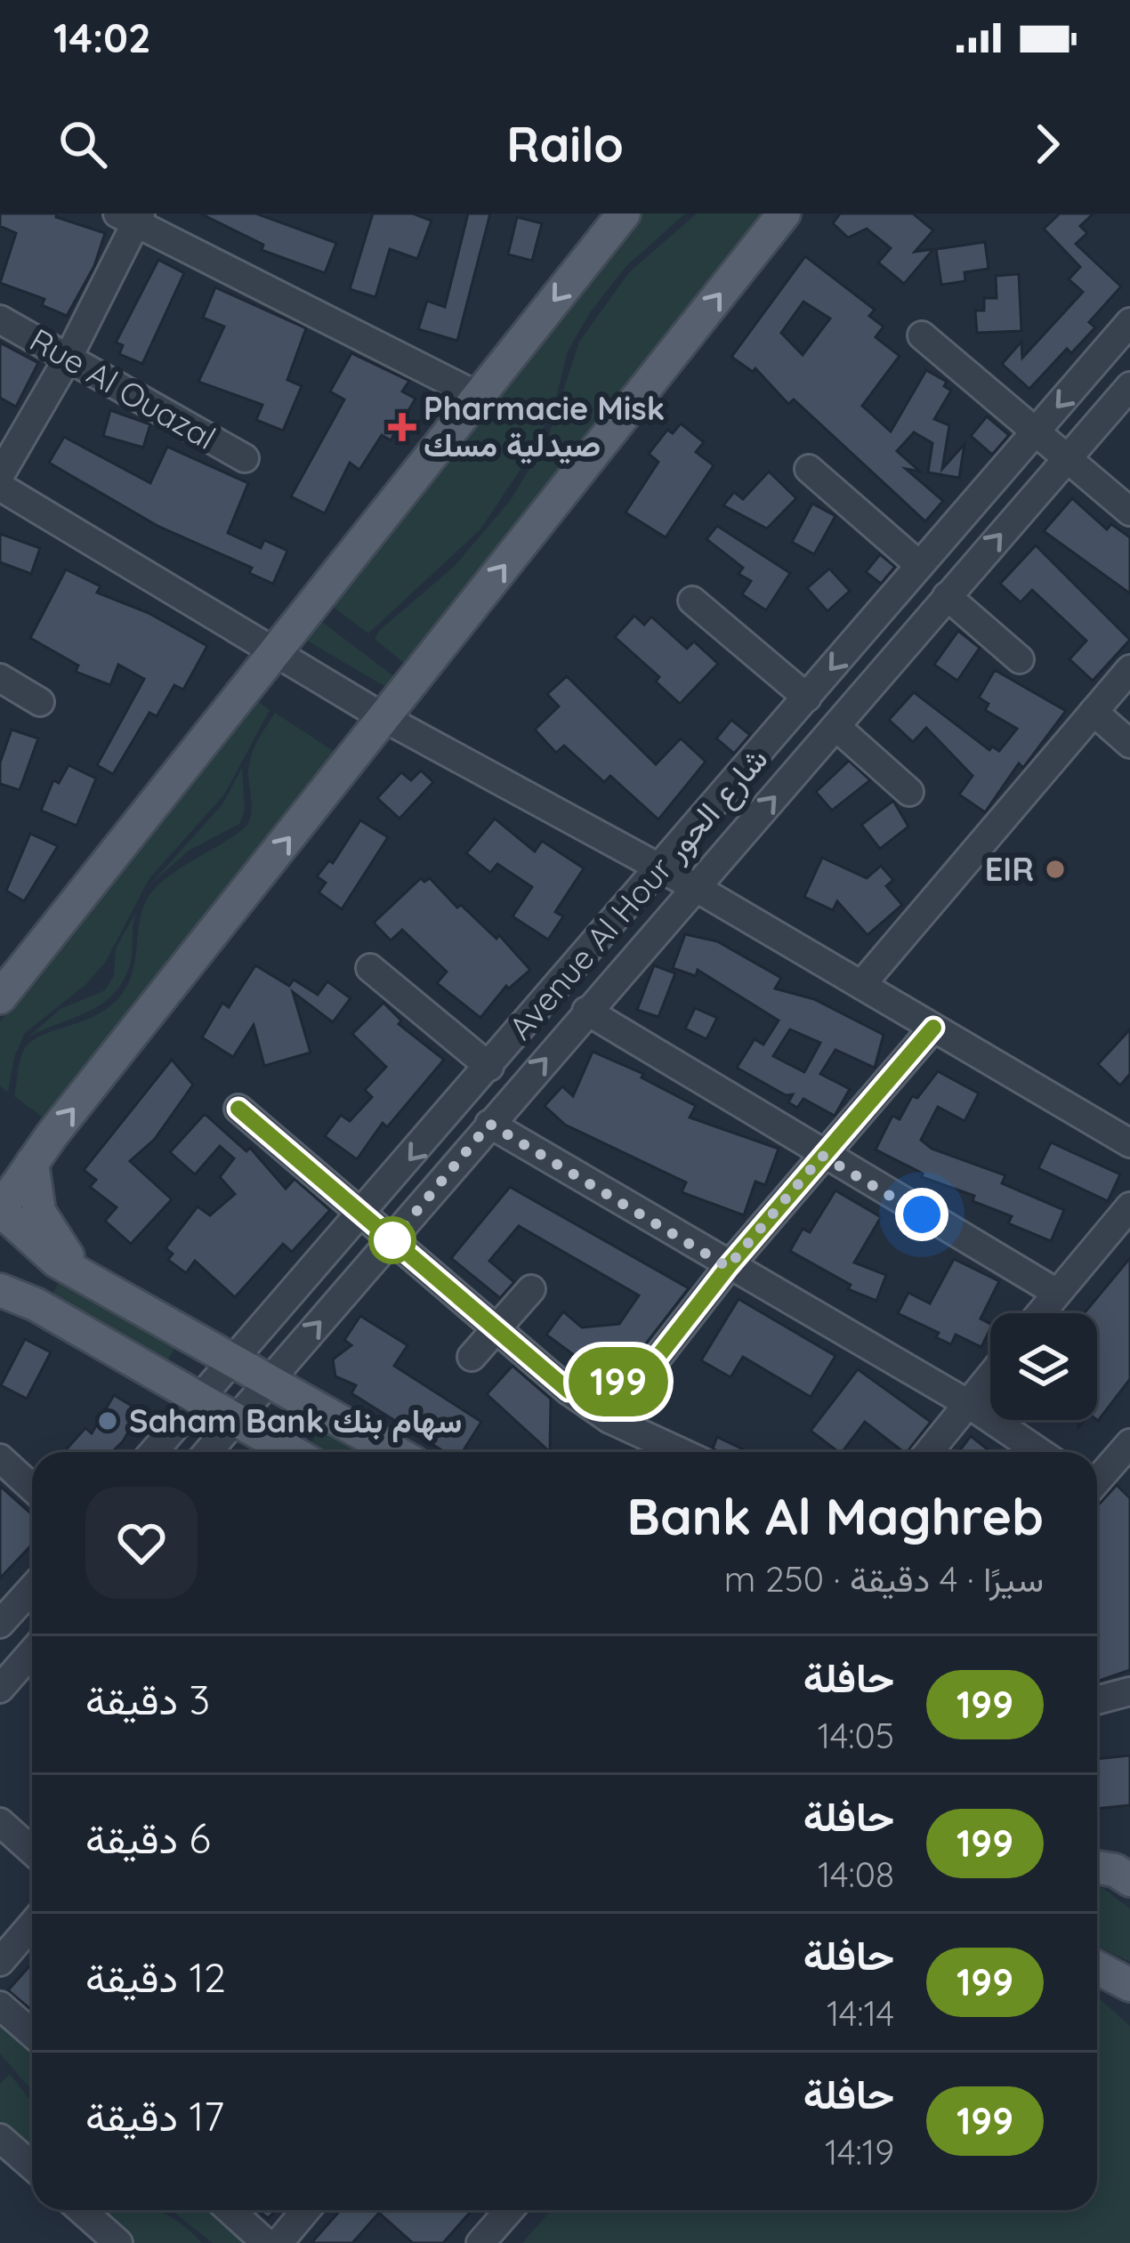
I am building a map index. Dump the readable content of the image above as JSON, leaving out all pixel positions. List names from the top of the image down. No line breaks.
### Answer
{"streets":{"street":["Rue Al Ouazal","Avenue Al Hour شارع الحور"]},"places":{"health":["Pharmacie Misk صيدلية مسك"],"other":["EIR","Saham Bank سهام بنك"]},"lines":["bus line 199"],"page":{"status":"14:02","header":"Railo","on_map":"199","heading":["Bank Al Maghreb","سيرًا · 4 دقيقة · 250 m"],"list":[{"mark":"199","name":"حافلة","note":"14:05","value":"3 دقيقة"},{"mark":"199","name":"حافلة","note":"14:08","value":"6 دقيقة"},{"mark":"199","name":"حافلة","note":"14:14","value":"12 دقيقة"},{"mark":"199","name":"حافلة","note":"14:19","value":"17 دقيقة"}]}}
